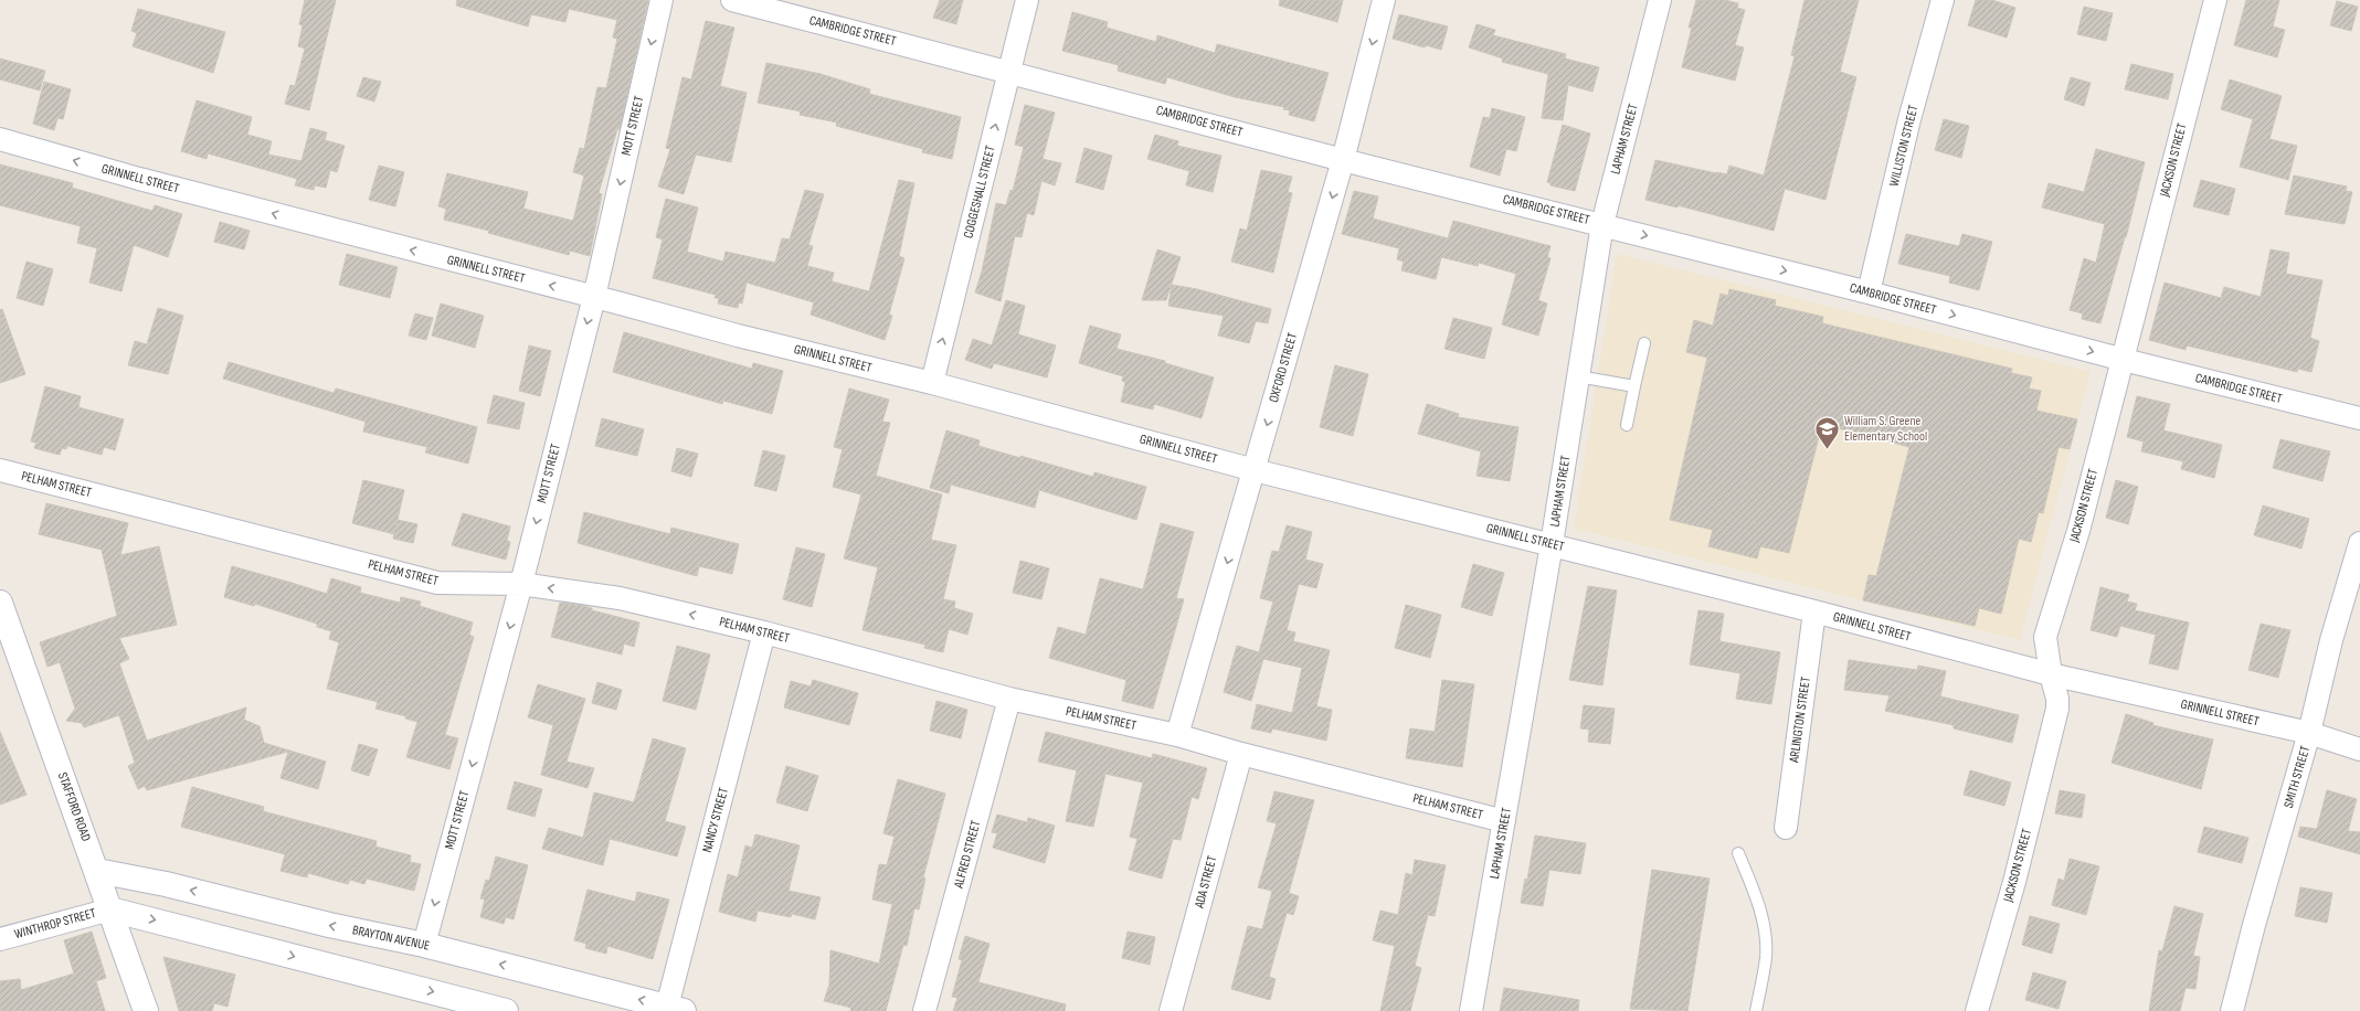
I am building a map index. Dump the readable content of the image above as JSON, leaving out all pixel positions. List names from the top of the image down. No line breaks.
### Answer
{"streets":{"main road":["STAFFORD ROAD","BRAYTON AVENUE"],"street":["CAMBRIDGE STREET","MOTT STREET","LAPHAM STREET","WILLISTON STREET","JACKSON STREET","GRINNELL STREET","COGGESHALL STREET","OXFORD STREET","PELHAM STREET","ARLINGTON STREET","SMITH STREET","NANCY STREET","ALFRED STREET","ADA STREET","WINTHROP STREET"]},"crossings":[["CAMBRIDGE STREET","LAPHAM STREET"],["CAMBRIDGE STREET","WILLISTON STREET"],["CAMBRIDGE STREET","JACKSON STREET"],["CAMBRIDGE STREET","COGGESHALL STREET"],["CAMBRIDGE STREET","OXFORD STREET"],["MOTT STREET","GRINNELL STREET"],["MOTT STREET","PELHAM STREET"],["MOTT STREET","BRAYTON AVENUE"],["LAPHAM STREET","GRINNELL STREET"],["LAPHAM STREET","PELHAM STREET"],["JACKSON STREET","GRINNELL STREET"],["GRINNELL STREET","COGGESHALL STREET"],["GRINNELL STREET","OXFORD STREET"],["GRINNELL STREET","ARLINGTON STREET"],["GRINNELL STREET","SMITH STREET"],["OXFORD STREET","PELHAM STREET"],["PELHAM STREET","NANCY STREET"],["PELHAM STREET","ALFRED STREET"],["PELHAM STREET","ADA STREET"],["STAFFORD ROAD","WINTHROP STREET"],["STAFFORD ROAD","BRAYTON AVENUE"],["NANCY STREET","BRAYTON AVENUE"]],"one_way":["MOTT STREET","COGGESHALL STREET","OXFORD STREET"],"places":{"school or university":["William S. Greene Elementary School"]}}
